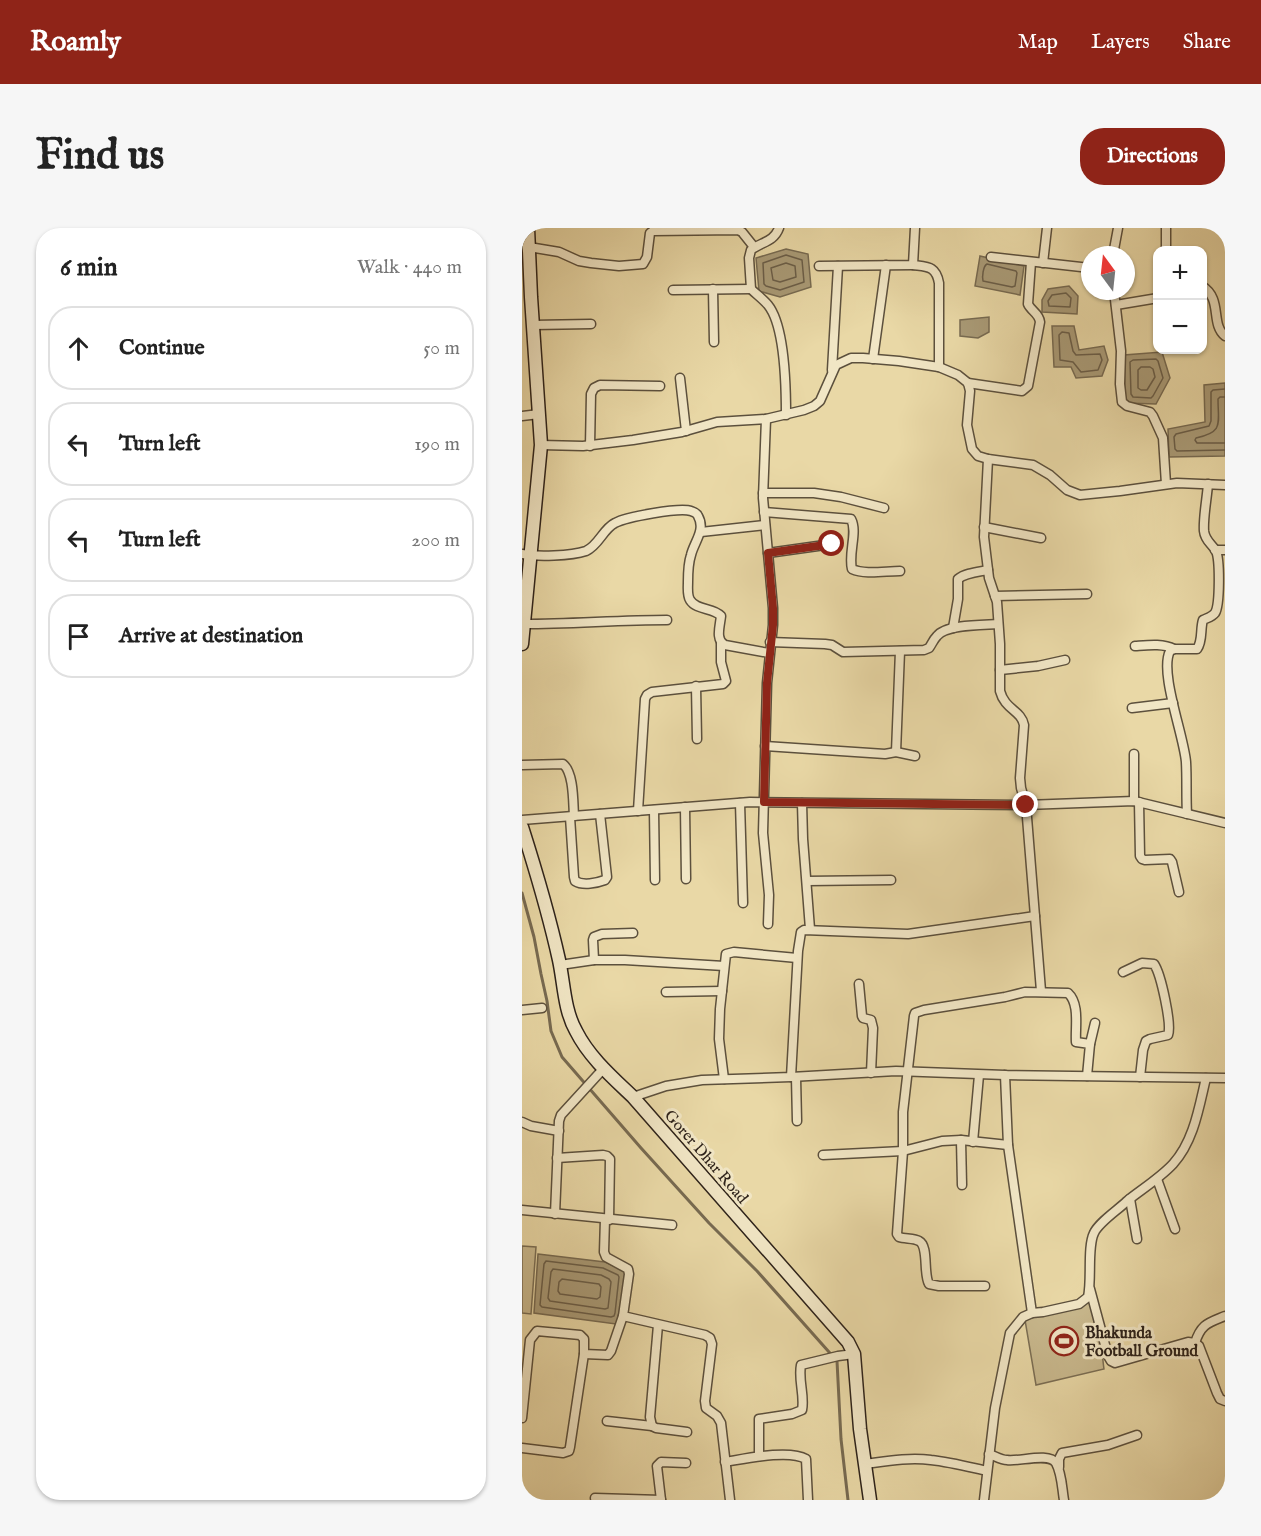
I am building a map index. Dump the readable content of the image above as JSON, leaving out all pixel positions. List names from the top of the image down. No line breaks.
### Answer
{"streets":{"street":["Gorer Dhar Road"]},"places":{"sports":["Bhakunda Football Ground"]},"north":"top","page":{"header":"Roamly","nav":["Map","Layers","Share"],"buttons":"Directions","title":"Find us","heading":["6 min","Walk · 440 m"],"map_buttons":["+","−"],"list":[["Continue","50 m"],["Turn left","190 m"],["Turn left","200 m"],"Arrive at destination"]}}
